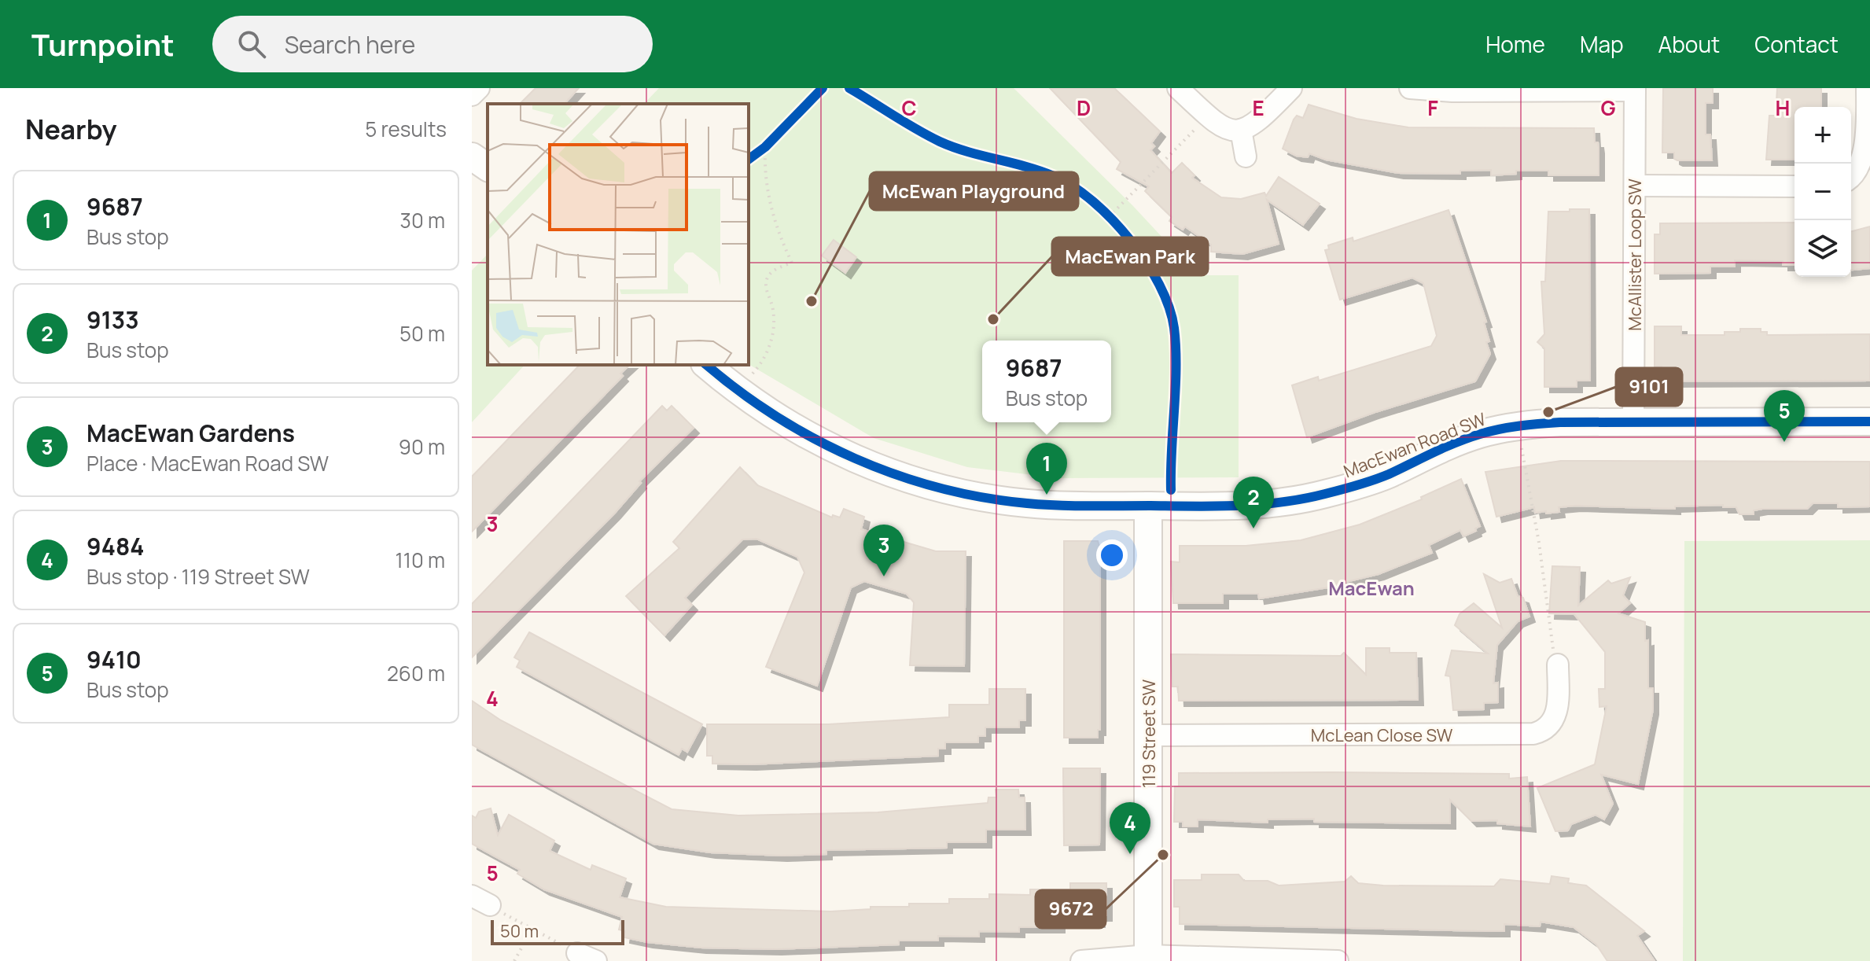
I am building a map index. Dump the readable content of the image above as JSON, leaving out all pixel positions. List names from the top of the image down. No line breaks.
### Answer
{"streets":{"street":["McAllister Loop SW","MacEwan Road SW","119 Street SW","McLean Close SW"]},"crossings":[["McAllister Loop SW","MacEwan Road SW"],["MacEwan Road SW","119 Street SW"],["119 Street SW","McLean Close SW"]],"districts":["MacEwan"],"places":["McEwan Playground","MacEwan Park","9101","9672"],"scale_bar":"50 m","page":{"header":"Turnpoint","search":"Search here","nav":["Home","Map","About","Contact"],"heading":["Nearby","5 results"],"map_buttons":["+","−"],"list":[{"mark":"1","name":"9687","note":"Bus stop","value":"30 m"},{"mark":"2","name":"9133","note":"Bus stop","value":"50 m"},{"mark":"3","name":"MacEwan Gardens","note":"Place · MacEwan Road SW","value":"90 m"},{"mark":"4","name":"9484","note":"Bus stop · 119 Street SW","value":"110 m"},{"mark":"5","name":"9410","note":"Bus stop","value":"260 m"}],"popup":["9687","Bus stop"],"pins":["5","1","2","3","4"],"scale":"50 m"},"grid":{"columns":["C","D","E","F","G","H"],"rows":["3","4","5"]}}
